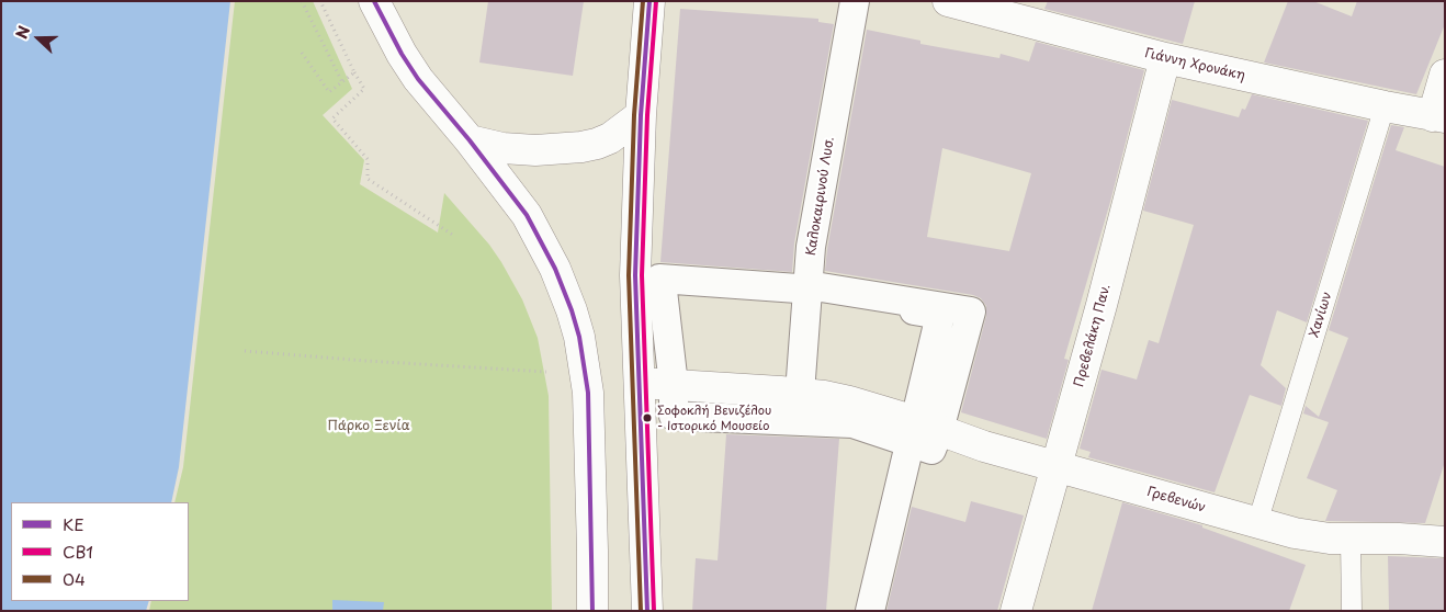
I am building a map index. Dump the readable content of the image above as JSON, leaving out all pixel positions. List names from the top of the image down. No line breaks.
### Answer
{"streets":{"street":["Γιάννη Χρονάκη","Καλοκαιρινού Λυσ.","Πρεβελάκη Παν.","Γρεβενών"],"lane":["Χανίων"]},"crossings":[["Γιάννη Χρονάκη","Χανίων"],["Γιάννη Χρονάκη","Πρεβελάκη Παν."],["Καλοκαιρινού Λυσ.","Γρεβενών"],["Χανίων","Γρεβενών"],["Πρεβελάκη Παν.","Γρεβενών"]],"parks":["Πάρκο Ξενία"],"places":["Σοφοκλή Βενιζέλου - Ιστορικό Μουσείο"],"lines":["transit line KE","transit line CB1","transit line 04"],"legend":["KE","CB1","04"],"north":"left"}
